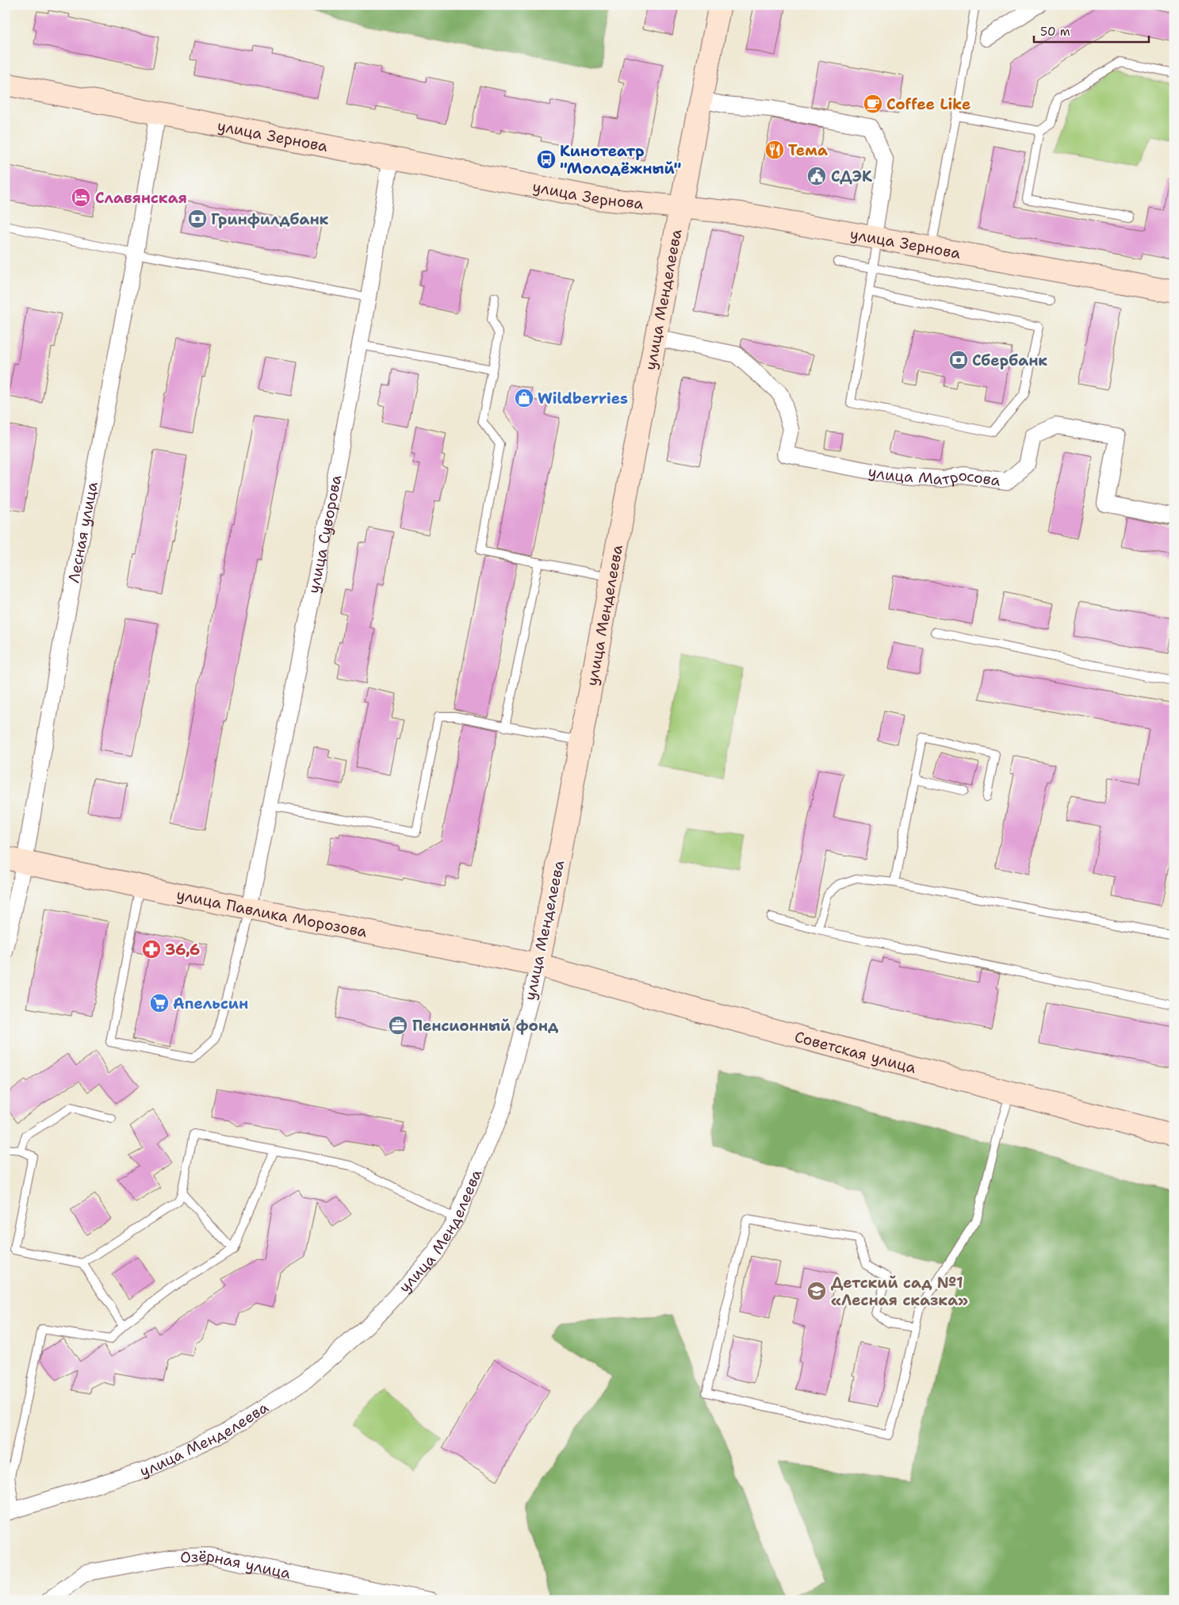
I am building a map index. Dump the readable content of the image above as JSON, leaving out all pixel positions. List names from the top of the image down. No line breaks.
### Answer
{"streets":{"street":["улица Зернова","улица Менделеева","улица Матросова","Лесная улица","улица Суворова","улица Павлика Морозова","Советская улица","Озёрная улица"]},"crossings":[["улица Зернова","улица Менделеева"],["улица Зернова","Лесная улица"],["улица Зернова","улица Суворова"],["улица Менделеева","улица Матросова"],["улица Менделеева","улица Павлика Морозова"],["улица Менделеева","Советская улица"],["Лесная улица","улица Павлика Морозова"],["улица Суворова","улица Павлика Морозова"],["улица Павлика Морозова","Советская улица"]],"places":{"cafe":["Coffee Like"],"restaurant":["Тема"],"bus stop":["Кинотеатр \"Молодёжный\""],"public building":["СДЭК"],"hotel":["Славянская"],"bank":["Гринфилдбанк","Сбербанк"],"shop":["Wildberries"],"pharmacy":["36,6"],"supermarket":["Апельсин"],"office":["Пенсионный фонд"],"school or university":["Детский сад №1 «Лесная сказка»"]},"scale_bar":"50 m"}
